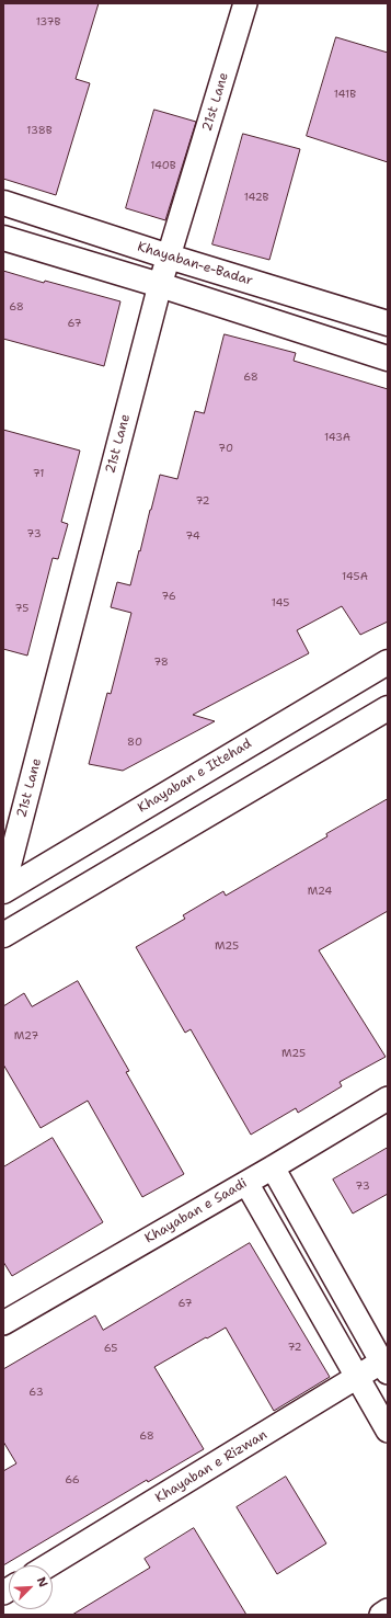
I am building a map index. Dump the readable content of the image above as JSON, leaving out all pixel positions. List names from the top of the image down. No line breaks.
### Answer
{"streets":{"main road":["Khayaban-e-Badar","Khayaban e Ittehad"],"street":["21st Lane","Khayaban e Saadi","Khayaban e Rizwan"]},"crossings":[["21st Lane","Khayaban-e-Badar"],["21st Lane","Khayaban e Ittehad"]],"house_numbers":["137B","141B","138B","140B","142B","68","67","68","143A","70","71","72","73","74","145A","76","145","75","78","80","M24","M25","M27","M25","73","67","72","65","63","68","66"],"north":"top right"}
